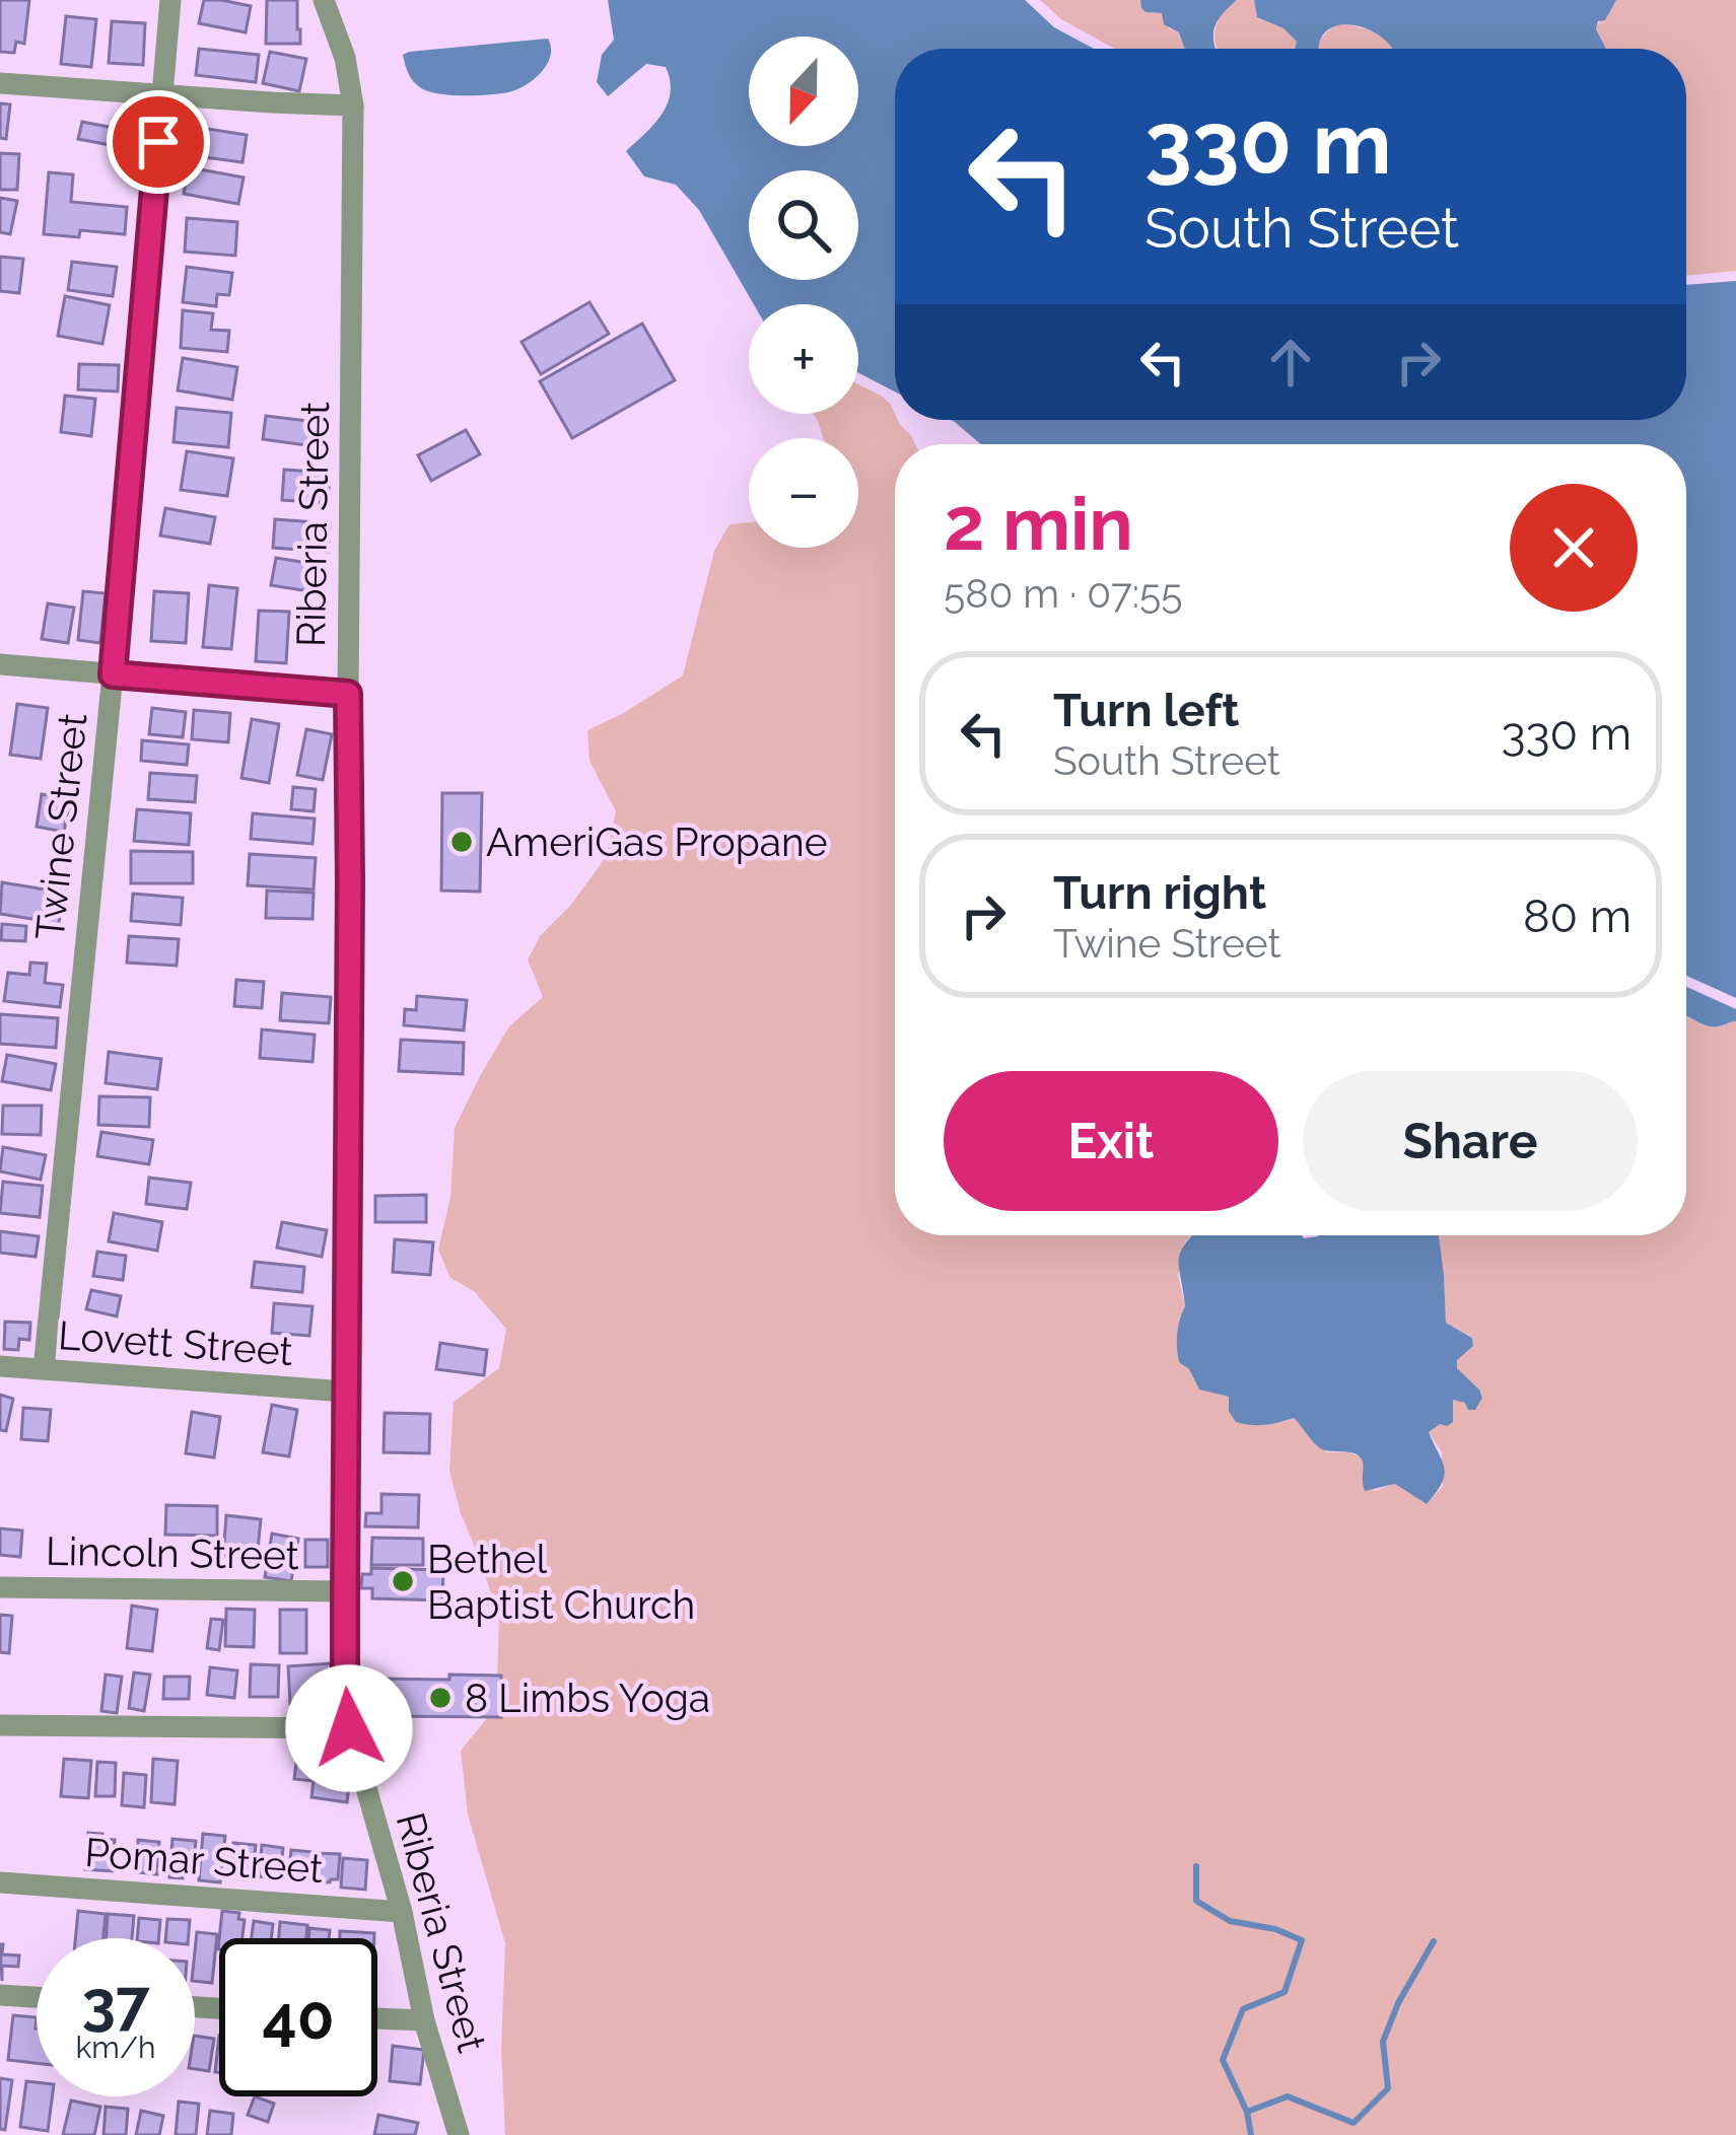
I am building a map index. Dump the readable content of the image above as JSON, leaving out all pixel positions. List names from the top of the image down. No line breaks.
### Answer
{"streets":{"street":["Riberia Street","Twine Street","Lovett Street","Lincoln Street","Pomar Street"]},"crossings":[["Riberia Street","Lovett Street"],["Riberia Street","Lincoln Street"],["Riberia Street","Pomar Street"],["Twine Street","Lovett Street"]],"places":["AmeriGas Propane","Bethel Baptist Church","8 Limbs Yoga"],"north":"bottom","page":{"map_buttons":["+","−"],"turn":["330 m","South Street"],"heading":["2 min","580 m · 07:55"],"list":[{"name":"Turn left","note":"South Street","value":"330 m"},{"name":"Turn right","note":"Twine Street","value":"80 m"}],"buttons":["Exit","Share"],"speed":"37 km/h","limit":"40"}}
